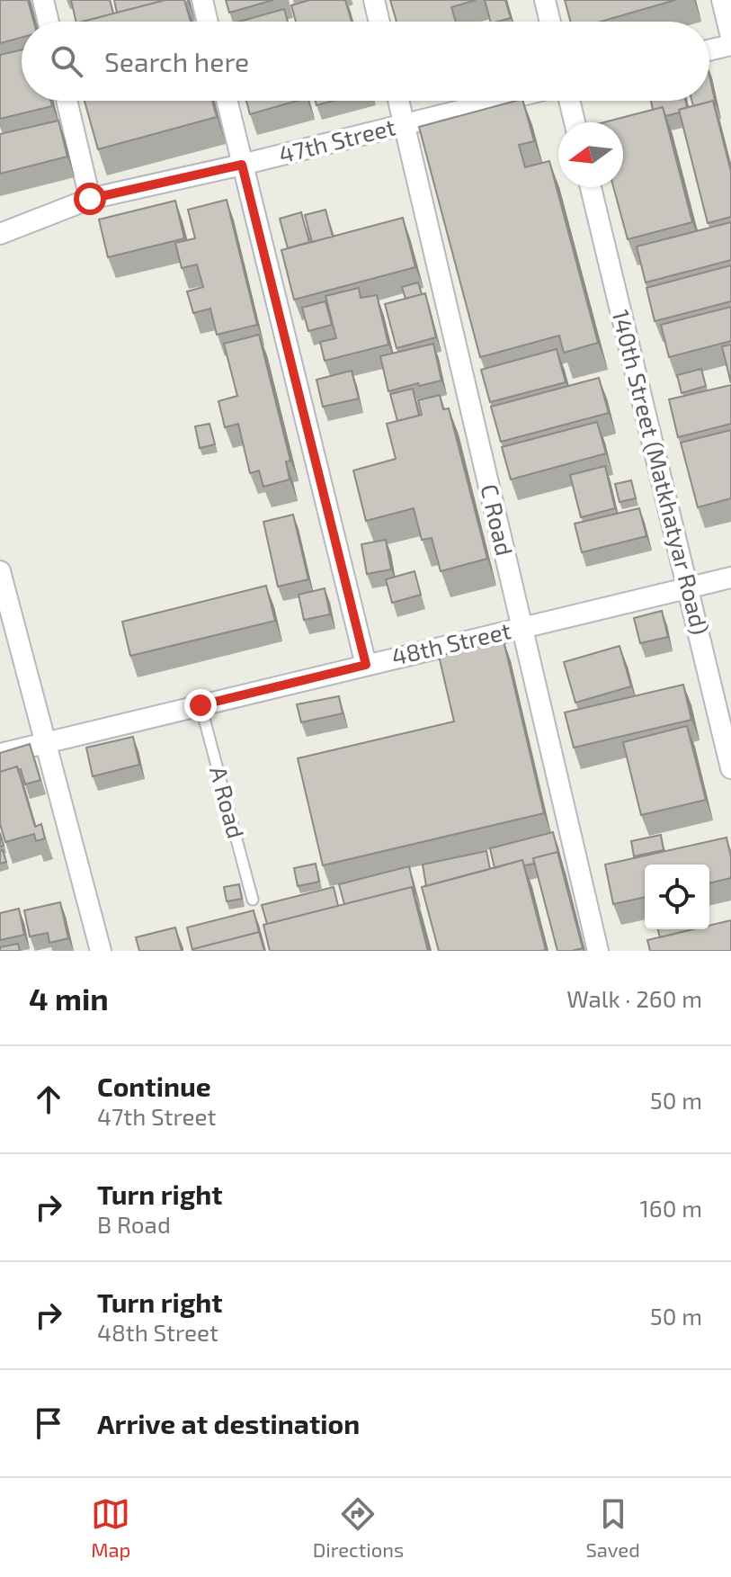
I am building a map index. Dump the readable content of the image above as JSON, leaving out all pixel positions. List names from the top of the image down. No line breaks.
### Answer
{"streets":{"street":["47th Street","140th Street (Matkhatyar Road)","C Road","48th Street"],"lane":["A Road"]},"crossings":[["47th Street","C Road"],["140th Street (Matkhatyar Road)","48th Street"],["C Road","48th Street"],["48th Street","A Road"]],"north":"left","page":{"search":"Search here","heading":["4 min","Walk · 260 m"],"list":[["Continue","47th Street","50 m"],["Turn right","B Road","160 m"],["Turn right","48th Street","50 m"],"Arrive at destination"],"nav":["Map","Directions","Saved"]}}
